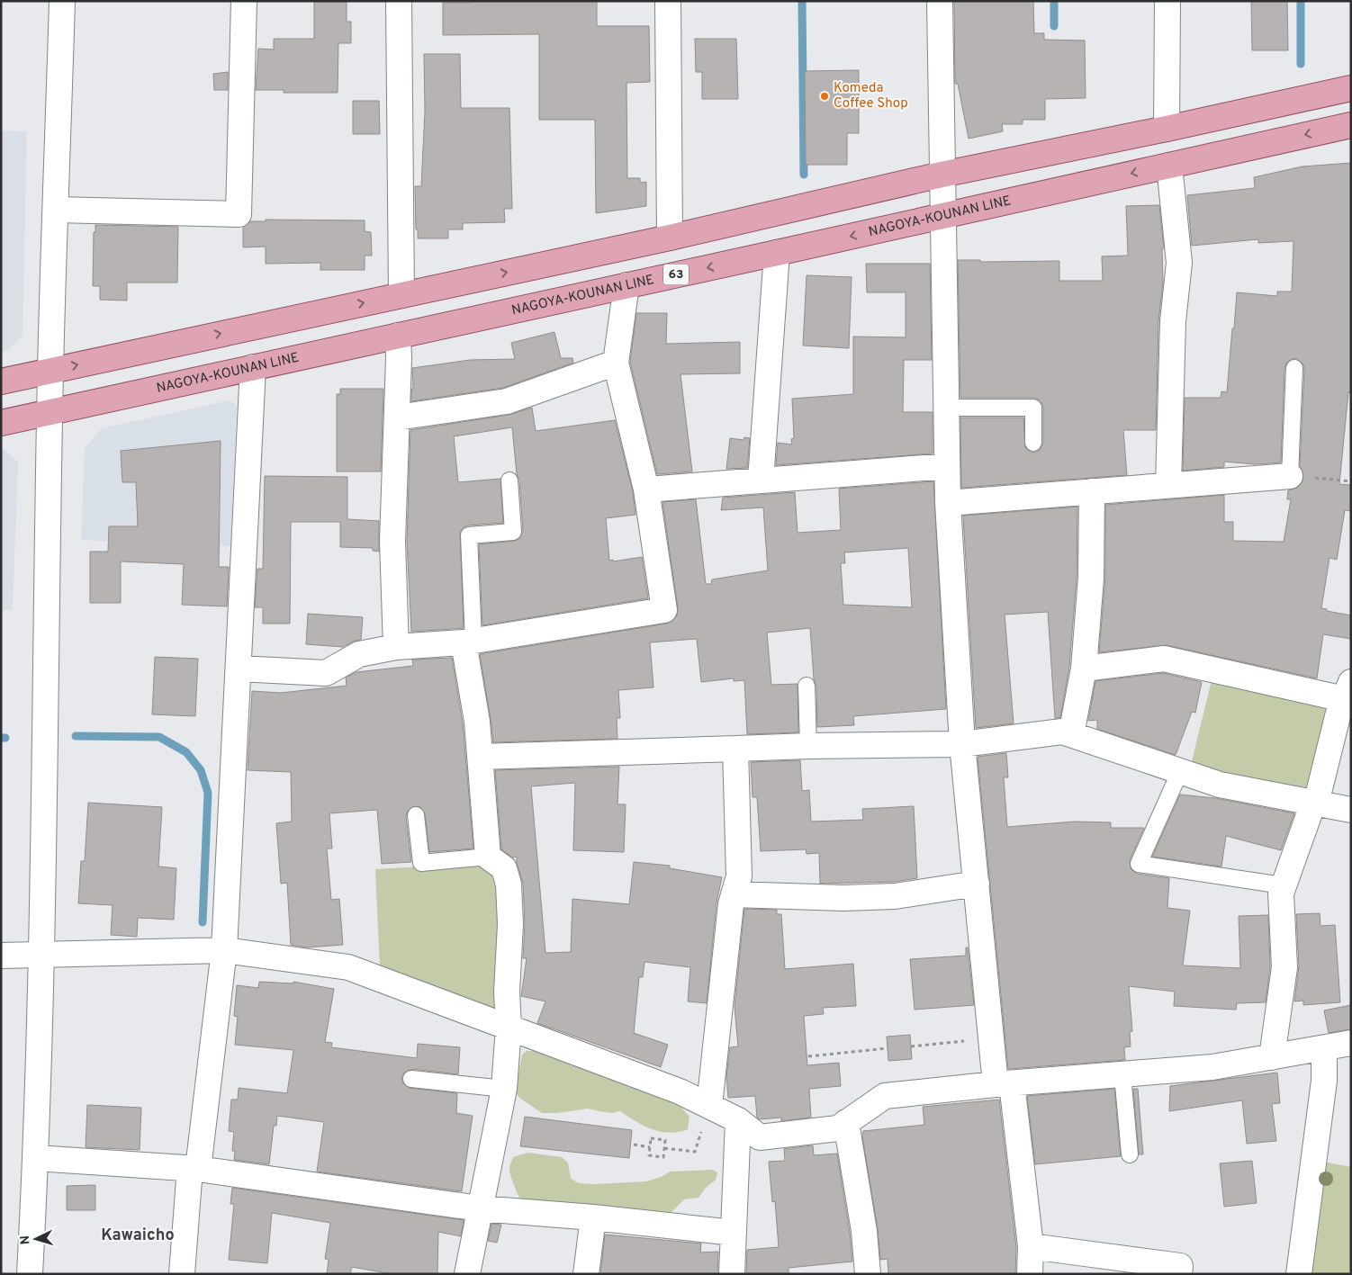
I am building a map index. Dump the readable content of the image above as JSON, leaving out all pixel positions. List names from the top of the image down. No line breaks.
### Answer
{"streets":{"main road":["NAGOYA-KOUNAN LINE","63"]},"districts":["Kawaicho"],"places":["Komeda Coffee Shop"],"north":"left"}
